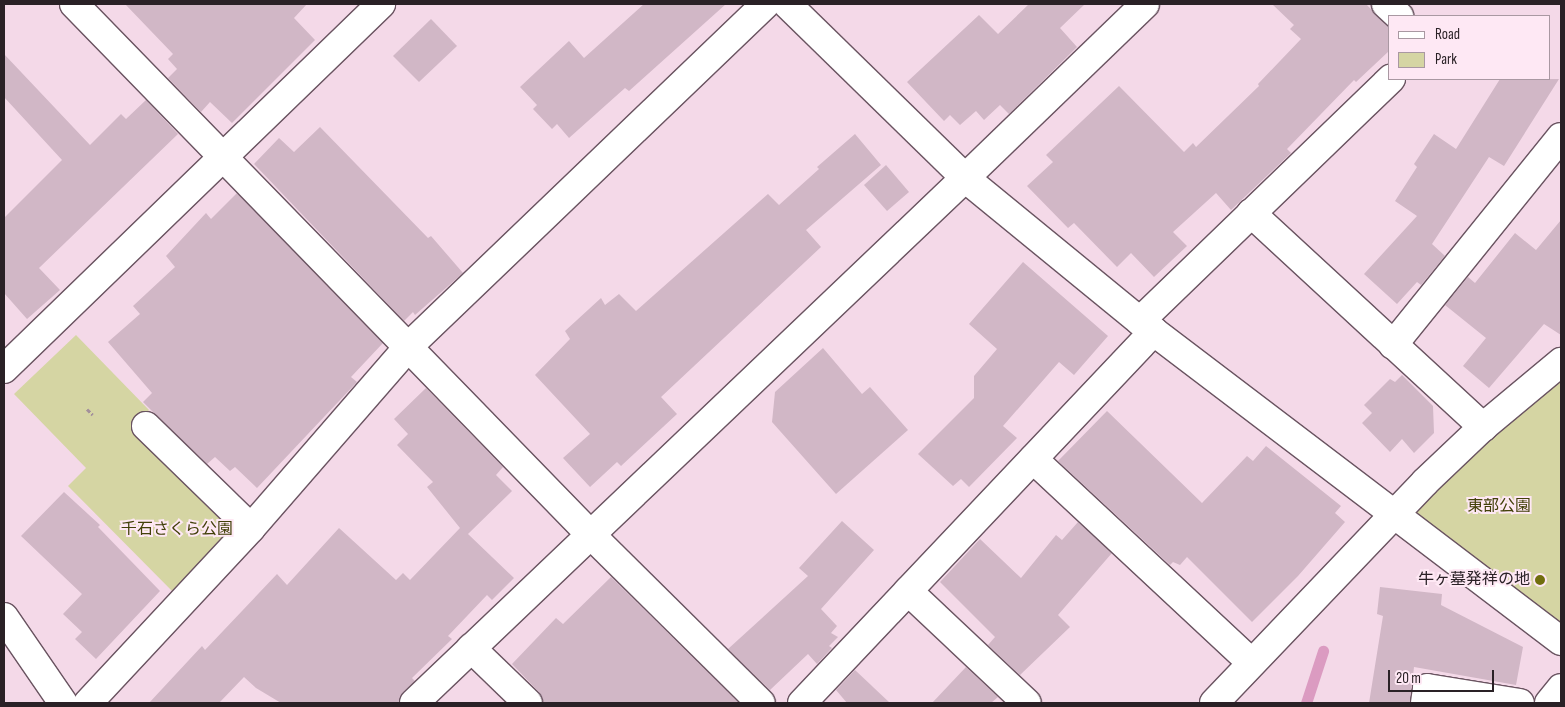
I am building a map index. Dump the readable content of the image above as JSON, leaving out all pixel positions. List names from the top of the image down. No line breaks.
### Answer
{"parks":["東部公園","千石さくら公園"],"places":["牛ヶ墓発祥の地"],"legend":["Road","Park"],"scale_bar":"20 m"}
